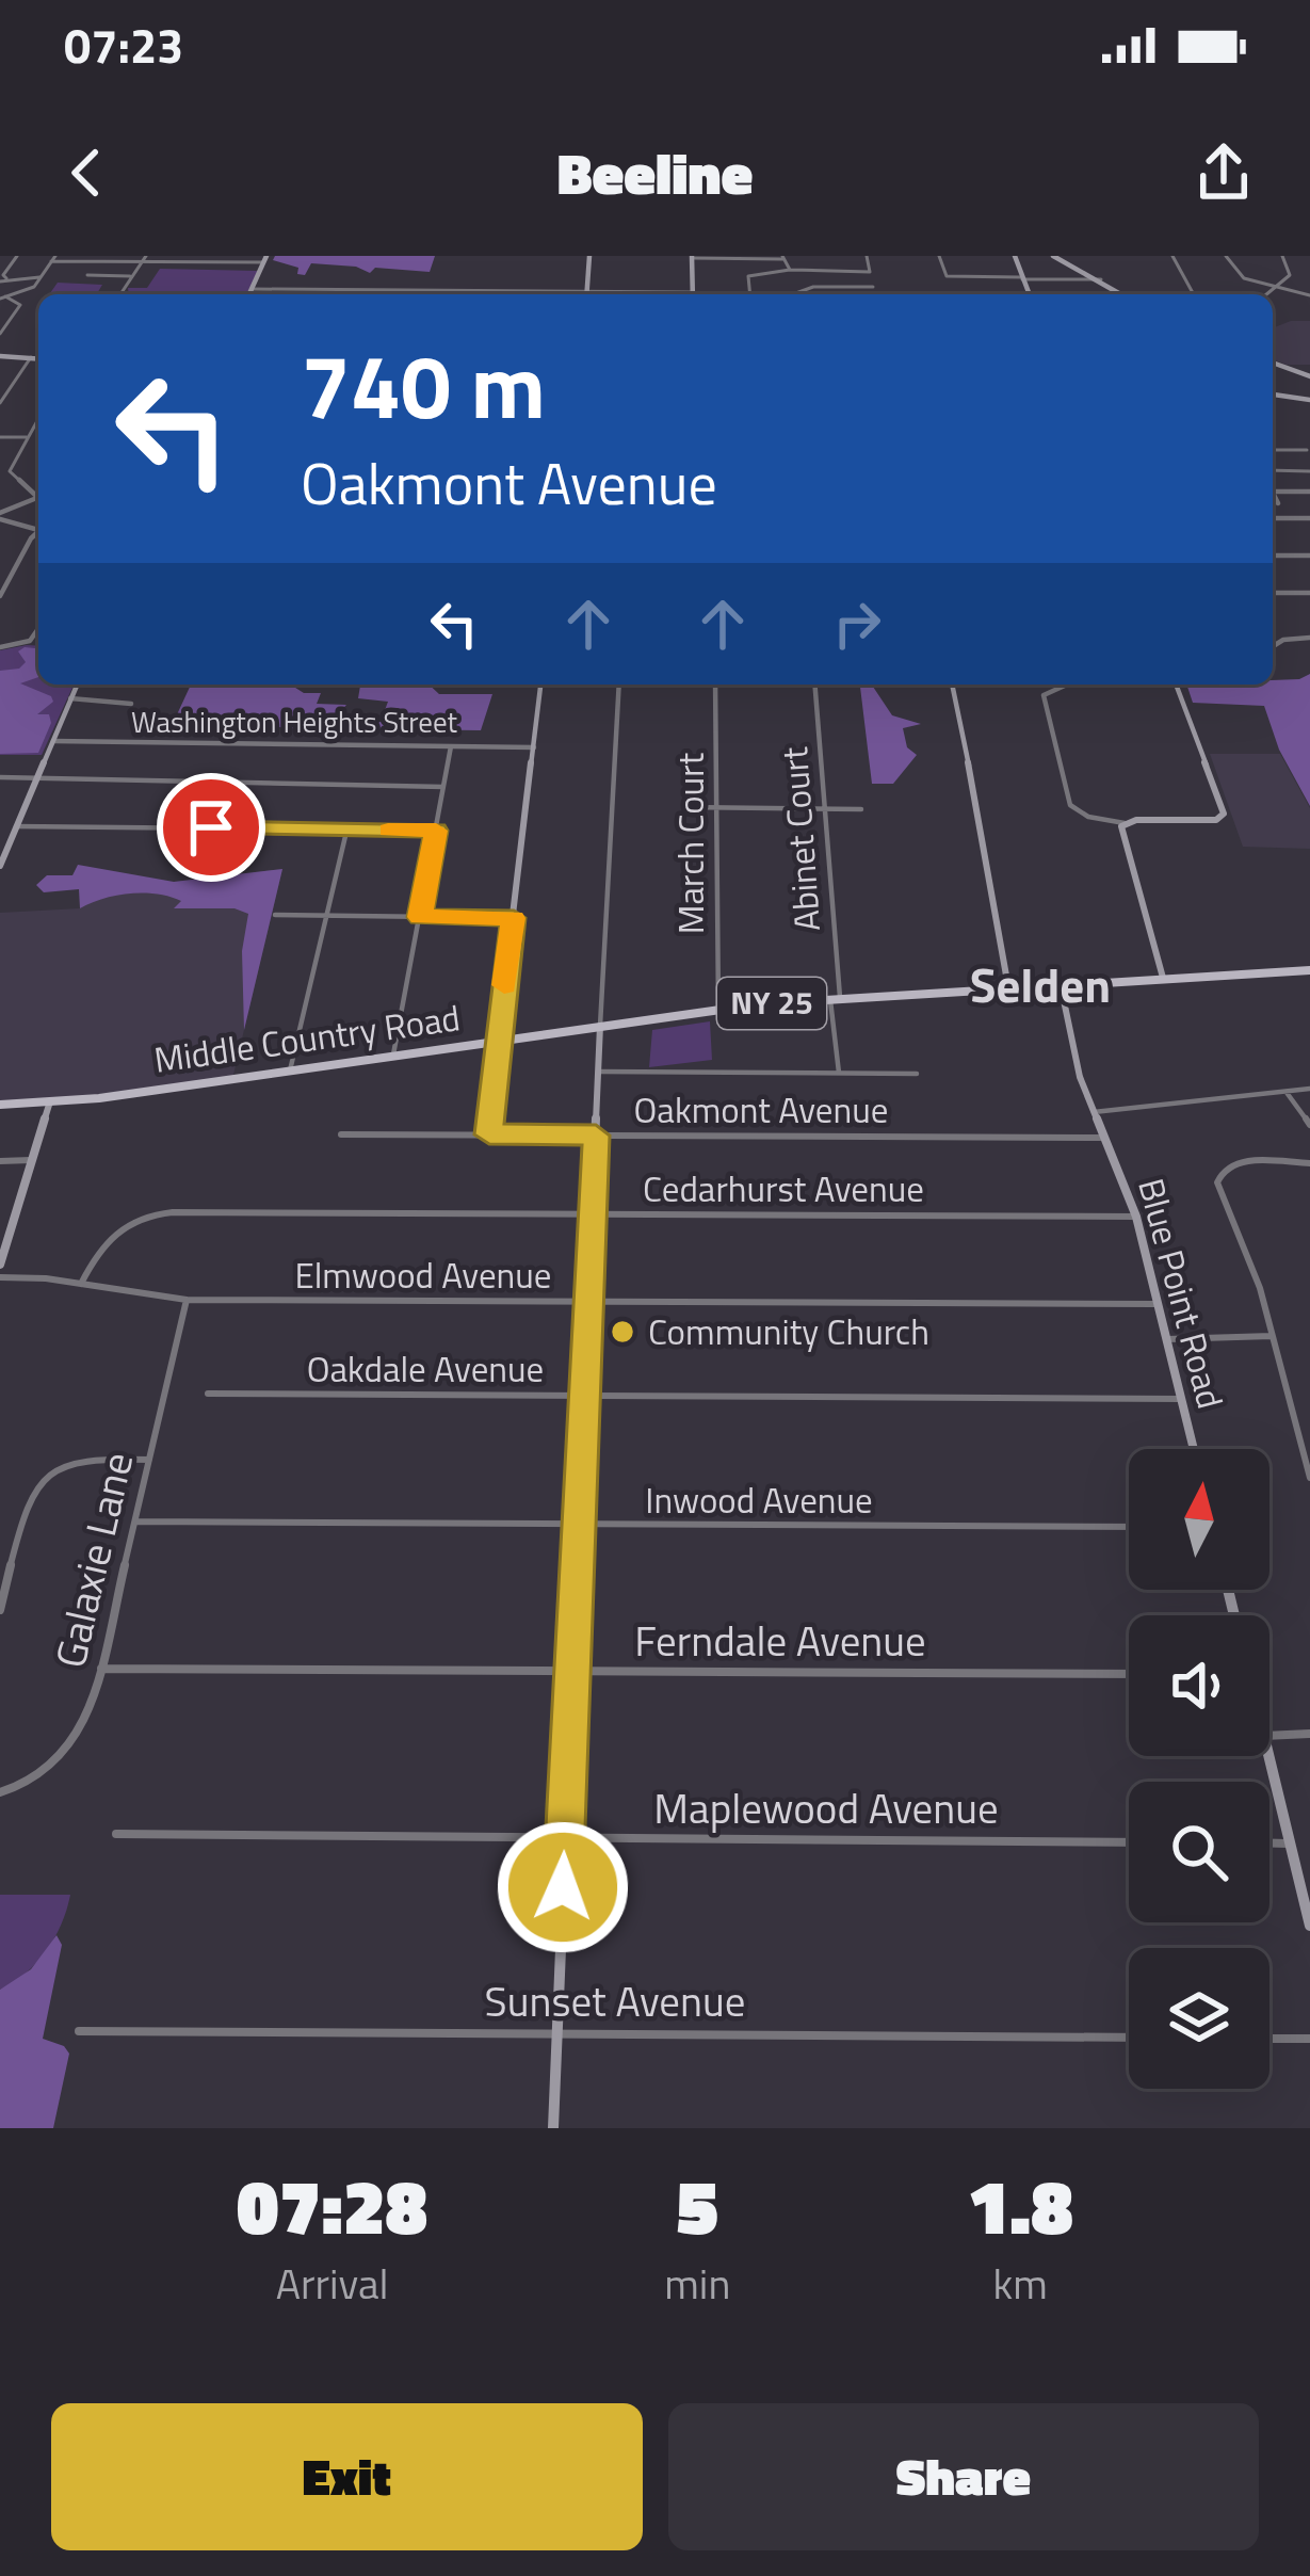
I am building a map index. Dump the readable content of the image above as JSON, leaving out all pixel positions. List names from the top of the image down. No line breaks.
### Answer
{"streets":{"main road":["NY 25","Middle Country Road"],"street":["Washington Heights Street","Abinet Court","March Court","Oakmont Avenue","Cedarhurst Avenue","Elmwood Avenue","Blue Point Road","Oakdale Avenue","Inwood Avenue","Galaxie Lane","Ferndale Avenue","Maplewood Avenue","Sunset Avenue"]},"crossings":[["Abinet Court","Middle Country Road"],["March Court","Middle Country Road"],["Middle Country Road","Blue Point Road"],["Oakmont Avenue","Blue Point Road"],["Cedarhurst Avenue","Elmwood Avenue"],["Cedarhurst Avenue","Blue Point Road"],["Elmwood Avenue","Blue Point Road"],["Elmwood Avenue","Galaxie Lane"],["Blue Point Road","Oakdale Avenue"],["Inwood Avenue","Galaxie Lane"],["Galaxie Lane","Ferndale Avenue"]],"districts":["Selden"],"places":["Community Church"],"north":"top","page":{"status":"07:23","header":"Beeline","turn":["740 m","Oakmont Avenue"],"eta":["07:28","Arrival","5","min","1.8","km"],"buttons":["Exit","Share"]}}
